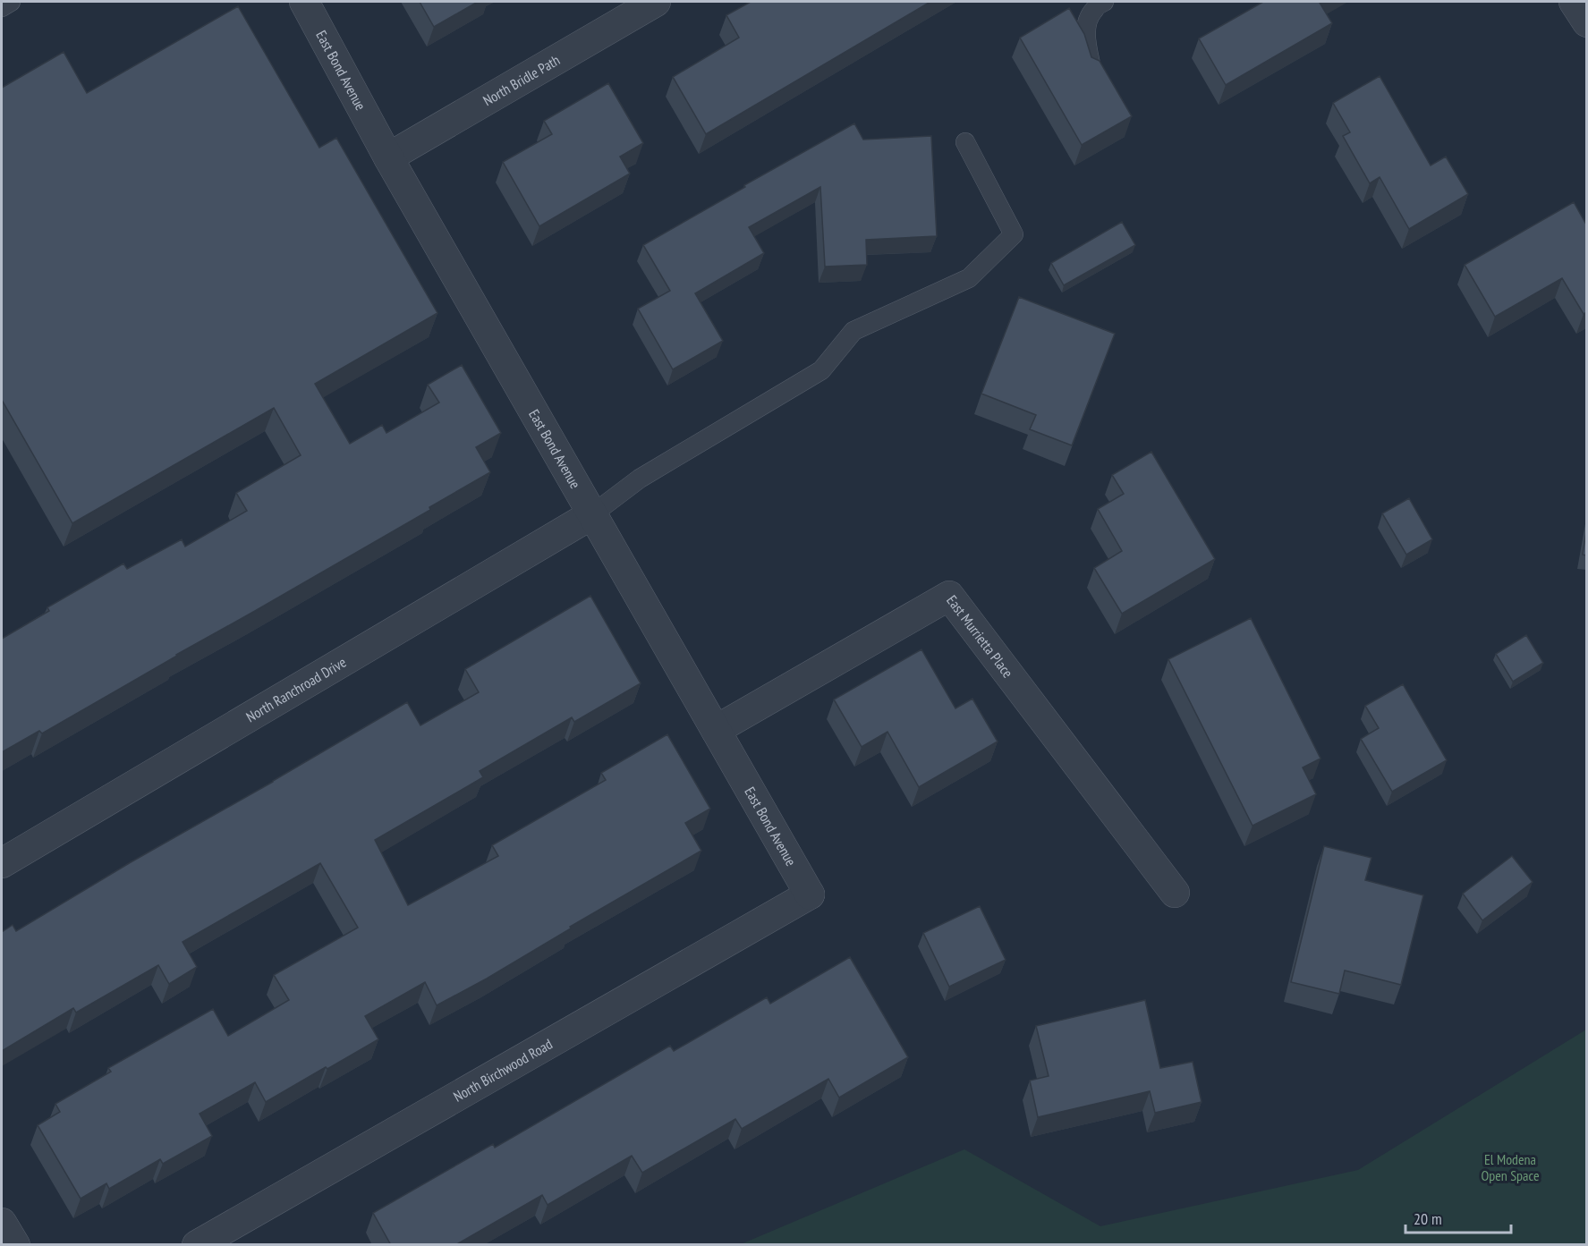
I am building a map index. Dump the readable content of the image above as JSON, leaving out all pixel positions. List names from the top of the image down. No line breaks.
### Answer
{"streets":{"street":["East Bond Avenue","North Bridle Path","East Murrietta Place","North Ranchroad Drive","North Birchwood Road"]},"crossings":[["East Bond Avenue","North Bridle Path"],["East Bond Avenue","East Murrietta Place"],["East Bond Avenue","North Ranchroad Drive"],["East Bond Avenue","North Birchwood Road"]],"parks":["El Modena Open Space"],"scale_bar":"20 m"}
